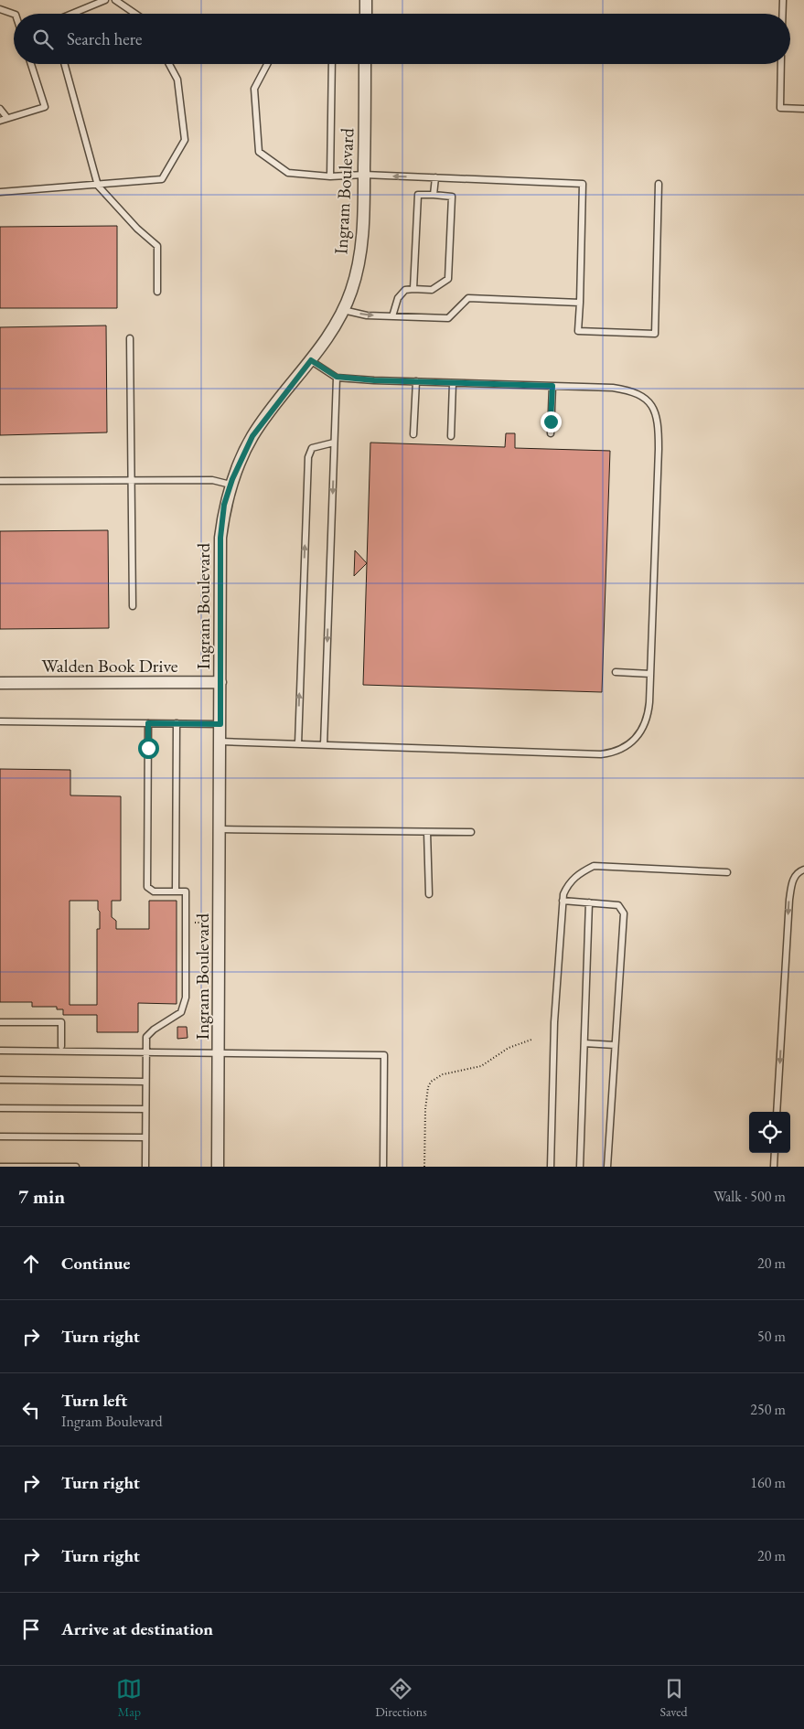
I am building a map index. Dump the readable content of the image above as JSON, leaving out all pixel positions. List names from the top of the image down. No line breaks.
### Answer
{"streets":{"street":["Ingram Boulevard","Walden Book Drive"]},"crossings":[["Ingram Boulevard","Walden Book Drive"]],"page":{"search":"Search here","heading":["7 min","Walk · 500 m"],"list":[["Continue","20 m"],["Turn right","50 m"],["Turn left","Ingram Boulevard","250 m"],["Turn right","160 m"],["Turn right","20 m"],"Arrive at destination"],"nav":["Map","Directions","Saved"]}}
